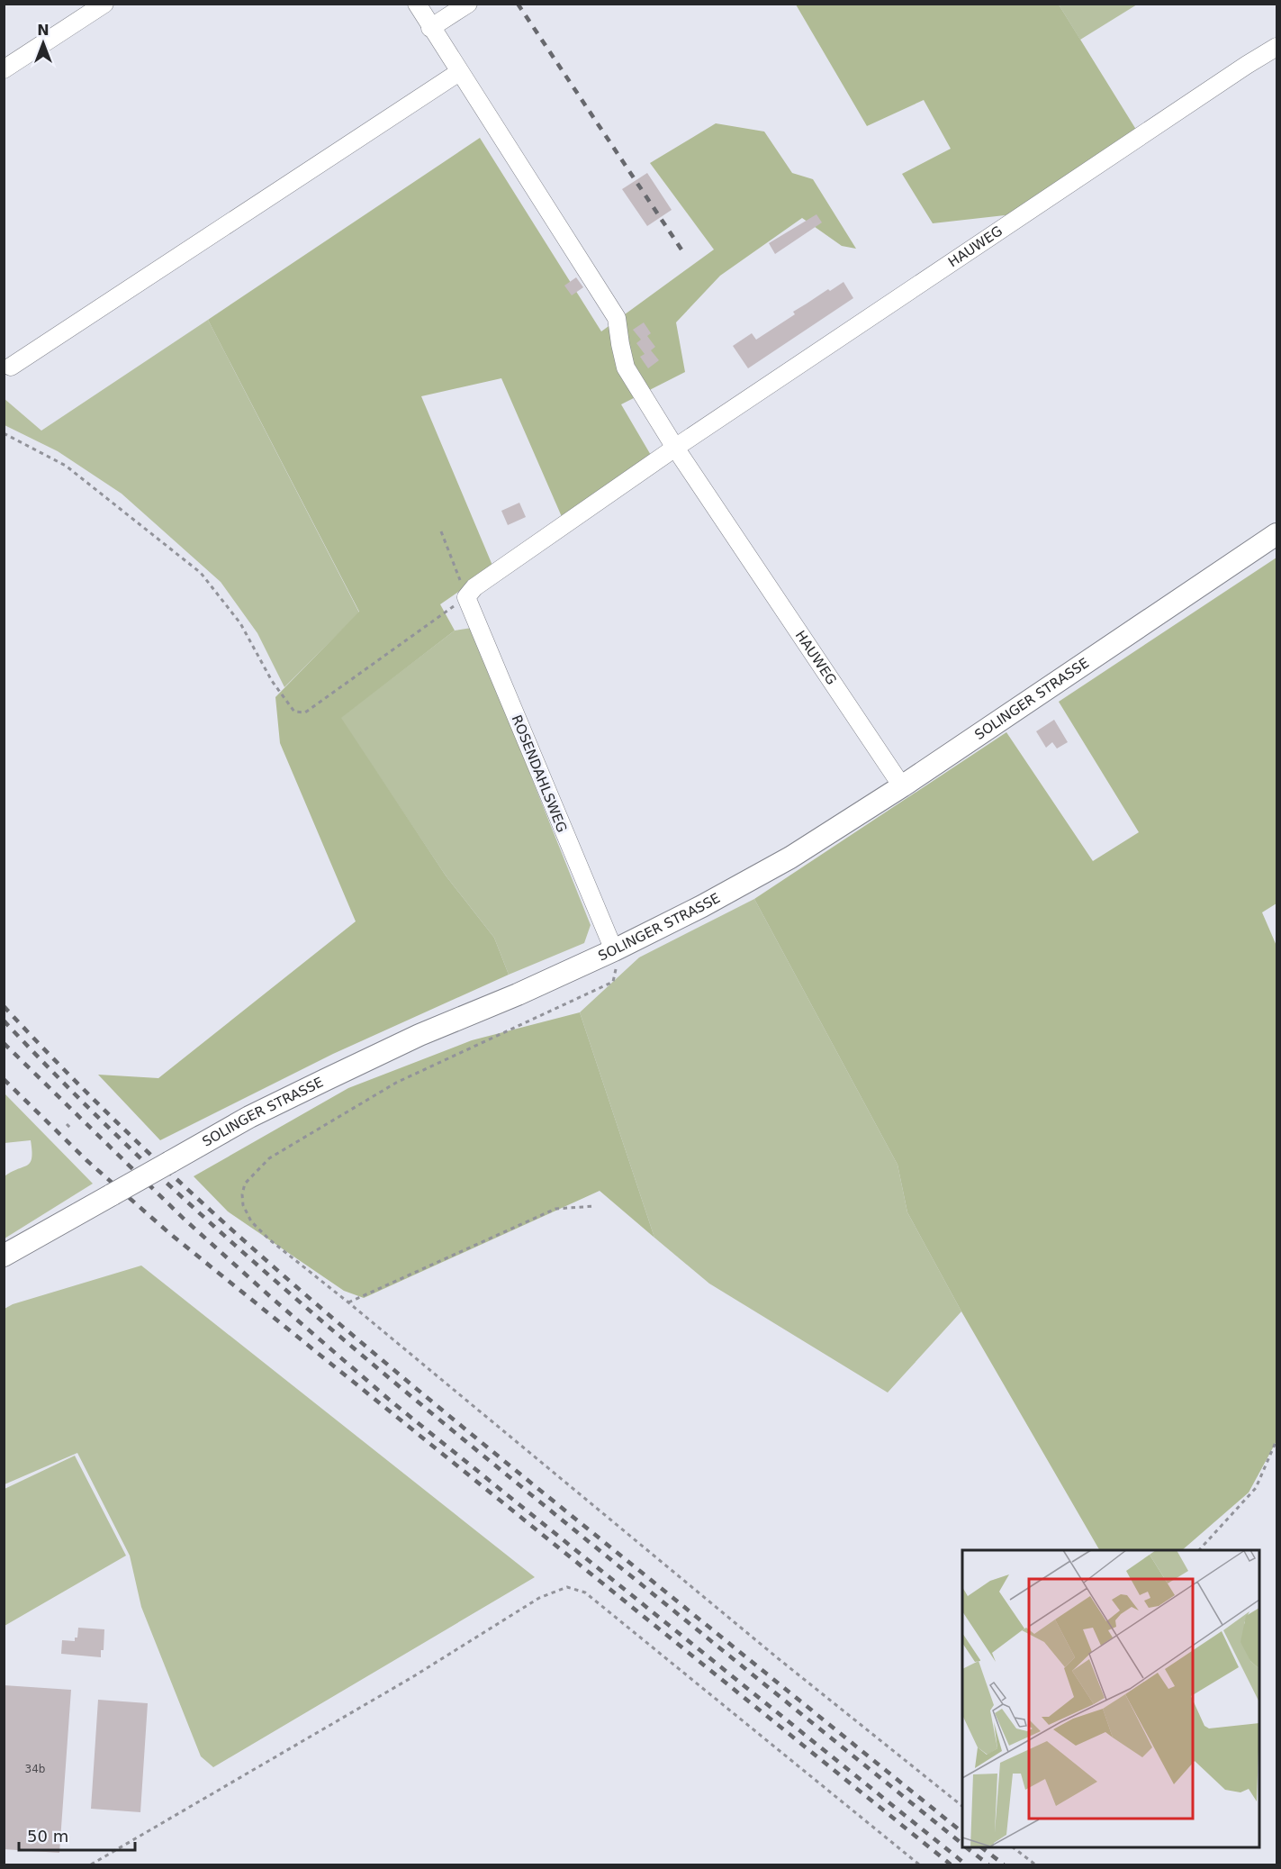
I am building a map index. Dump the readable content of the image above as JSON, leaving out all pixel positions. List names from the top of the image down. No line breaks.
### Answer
{"streets":{"main road":["SOLINGER STRASSE"],"street":["HAUWEG","ROSENDAHLSWEG"]},"crossings":[["HAUWEG","SOLINGER STRASSE"],["HAUWEG","ROSENDAHLSWEG"],["SOLINGER STRASSE","ROSENDAHLSWEG"]],"house_numbers":["34b"],"scale_bar":"50 m","north":"top"}
